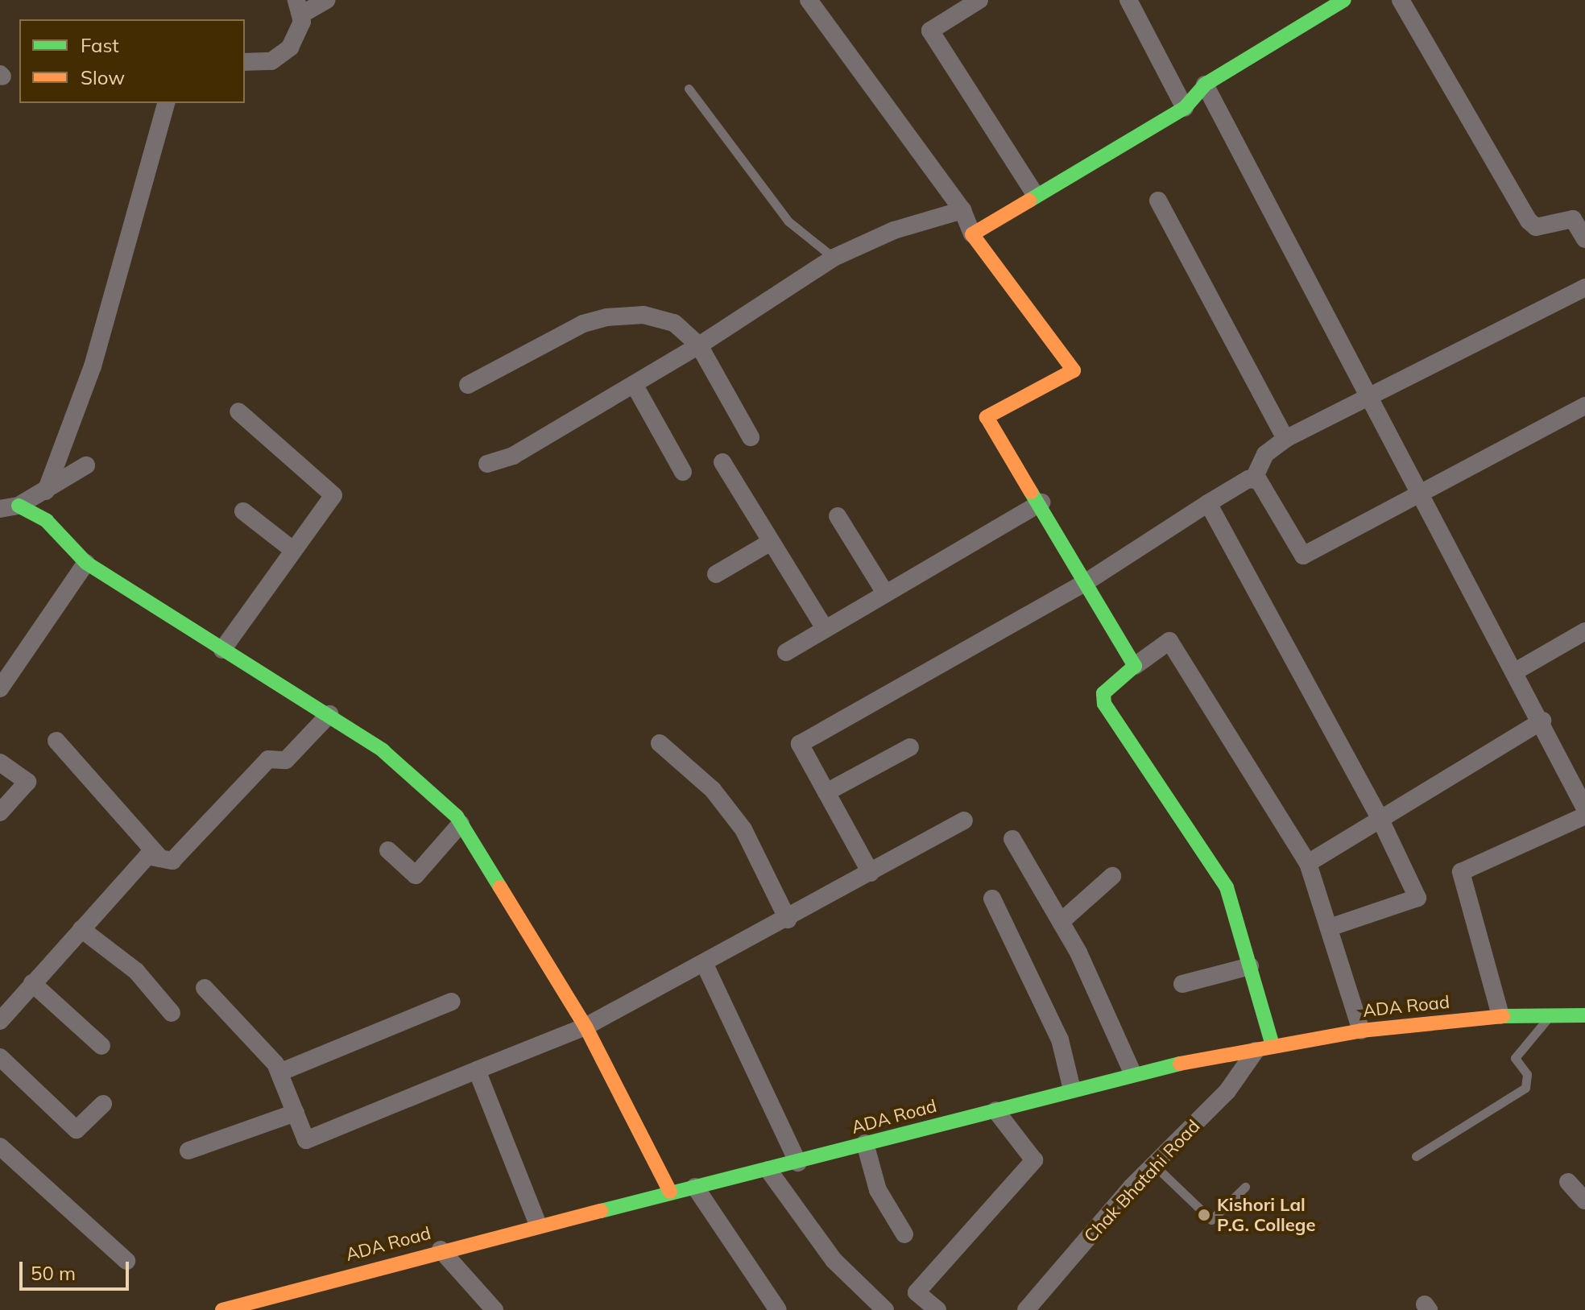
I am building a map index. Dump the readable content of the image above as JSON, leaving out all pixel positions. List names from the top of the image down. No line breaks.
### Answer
{"streets":{"street":["ADA Road","Chak Bhatahi Road"]},"crossings":[["ADA Road","Chak Bhatahi Road"]],"places":["Kishori Lal P.G. College"],"legend":["Fast","Slow"],"scale_bar":"50 m"}
